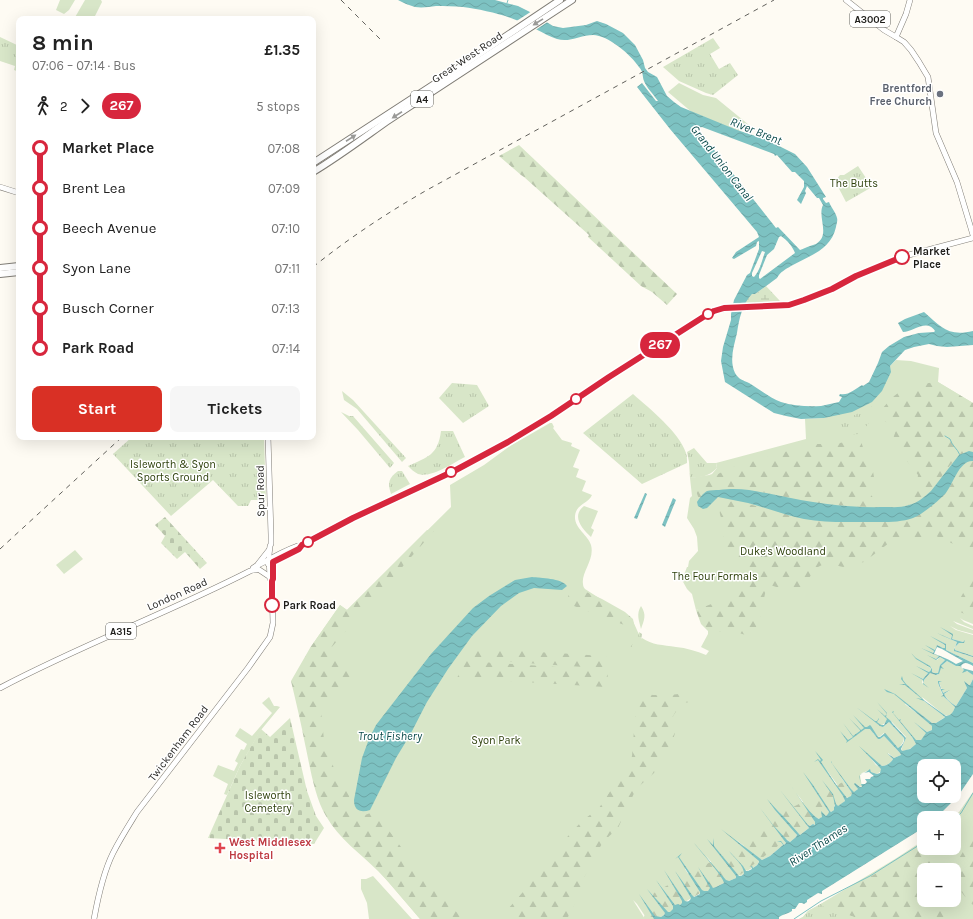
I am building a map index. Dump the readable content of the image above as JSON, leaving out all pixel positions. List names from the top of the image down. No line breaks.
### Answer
{"streets":{"highway":["Great West Road","A4"],"main road":["A3002","Spur Road","London Road","A315","Twickenham Road"]},"crossings":[["A3002","London Road"],["Spur Road","London Road"],["Spur Road","Twickenham Road"],["London Road","Twickenham Road"]],"water":["River Brent","Grand Union Canal","Trout Fishery","River Thames"],"parks":["The Butts","Isleworth & Syon Sports Ground","Duke's Woodland","The Four Formals","Syon Park","Isleworth Cemetery"],"places":{"other":["Brentford Free Church","Market Place","Park Road"],"health":["West Middlesex Hospital"]},"lines":["bus line 267"],"page":{"on_map":"267","heading":["8 min","07:06 – 07:14 · Bus","£1.35"],"legs":["2","267","5 stops"],"list":[{"name":"Market Place","value":"07:08"},{"name":"Brent Lea","value":"07:09"},{"name":"Beech Avenue","value":"07:10"},{"name":"Syon Lane","value":"07:11"},{"name":"Busch Corner","value":"07:13"},{"name":"Park Road","value":"07:14"}],"buttons":["Start","Tickets"],"map_buttons":["+","−"]}}
